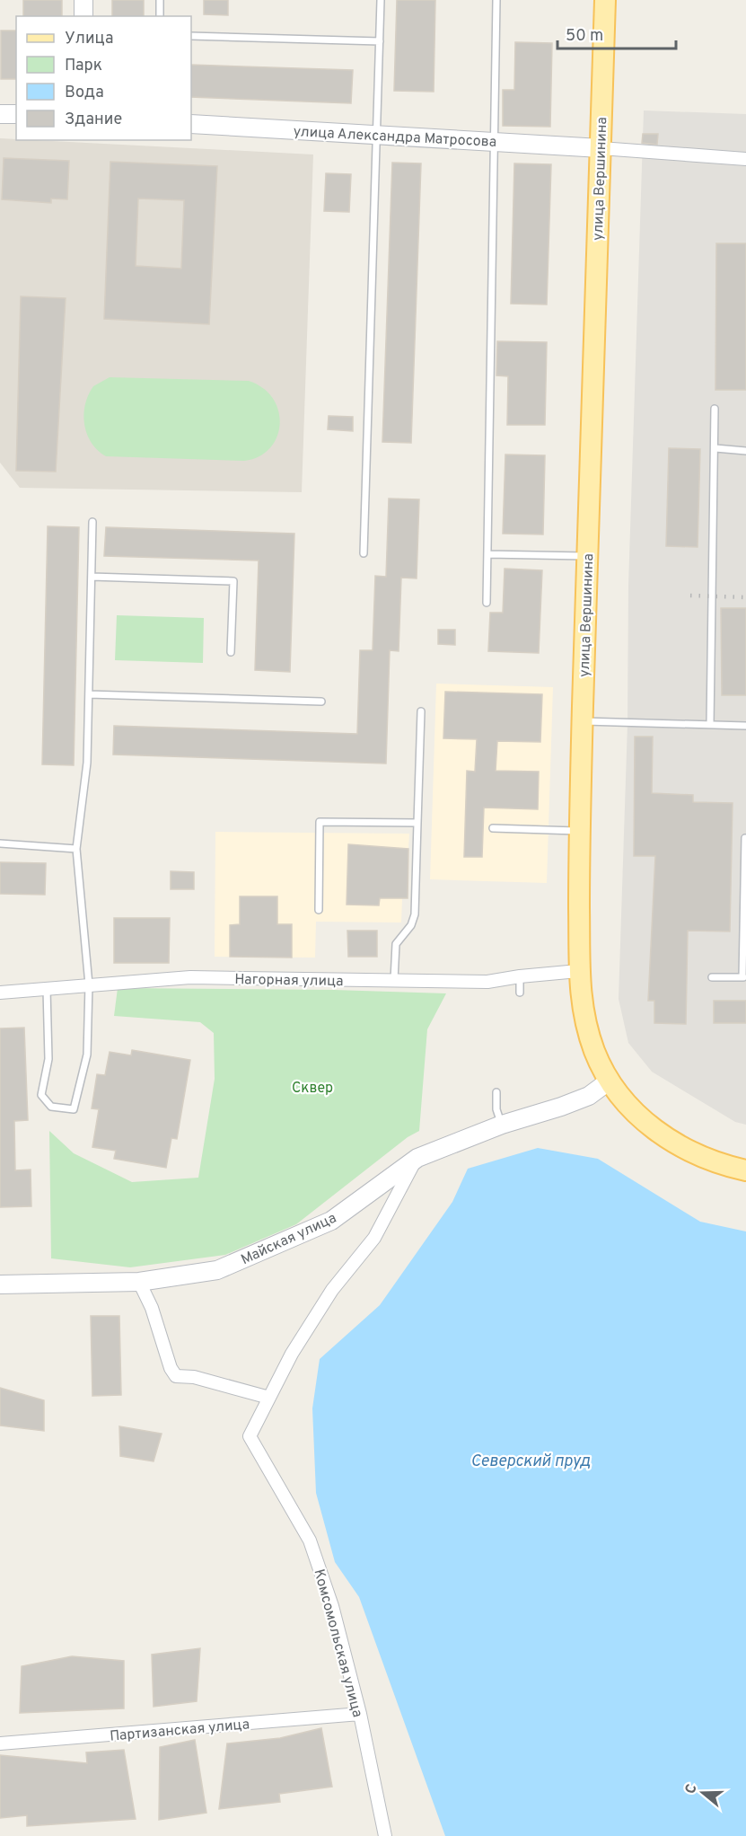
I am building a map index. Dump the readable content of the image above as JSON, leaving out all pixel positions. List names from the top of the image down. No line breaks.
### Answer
{"streets":{"main road":["улица Вершинина"],"street":["улица Александра Матросова","Нагорная улица","Майская улица","Комсомольская улица","Партизанская улица"]},"crossings":[["улица Александра Матросова","улица Вершинина"],["улица Вершинина","Нагорная улица"],["улица Вершинина","Майская улица"],["Майская улица","Комсомольская улица"],["Комсомольская улица","Партизанская улица"]],"water":["Северский пруд"],"parks":["Сквер"],"legend":["Улица","Парк","Вода","Здание"],"scale_bar":"50 m","north":"left"}
